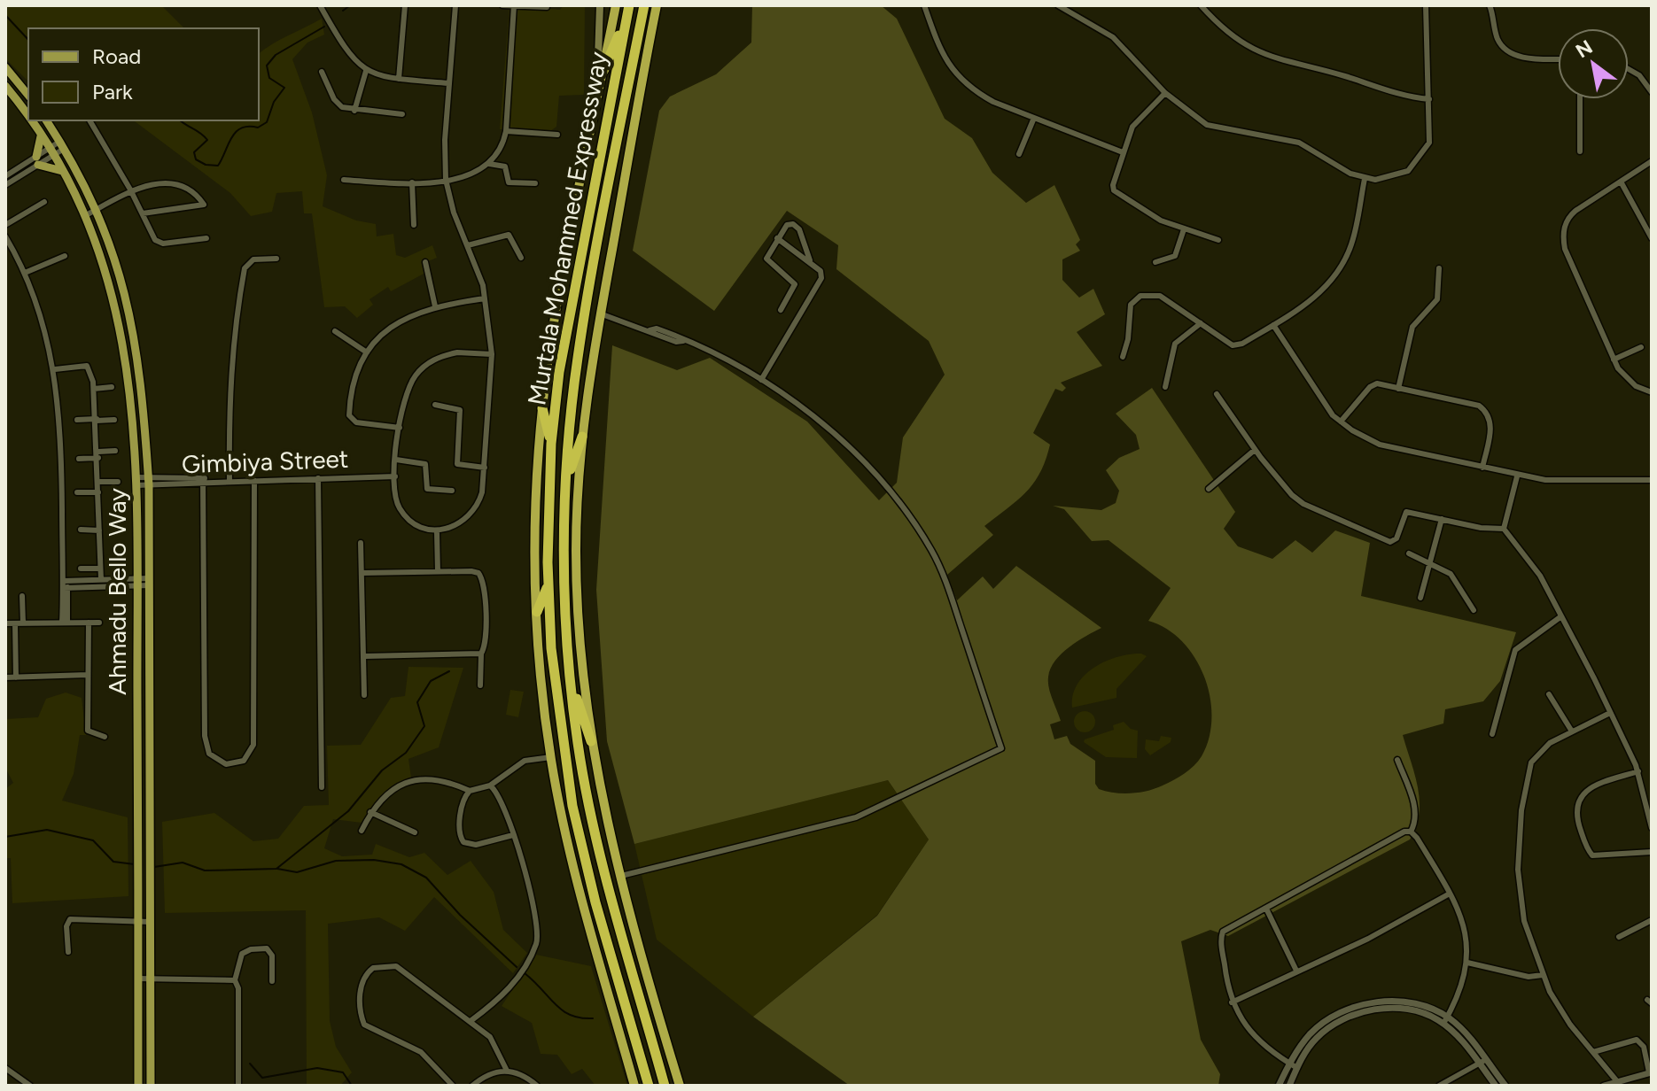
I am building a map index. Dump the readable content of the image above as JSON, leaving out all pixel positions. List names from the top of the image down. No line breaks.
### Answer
{"streets":{"highway":["Murtala Mohammed Expressway"],"main road":["Ahmadu Bello Way"],"street":["Gimbiya Street"]},"crossings":[["Gimbiya Street","Ahmadu Bello Way"]],"legend":["Road","Park"],"north":"top left"}
